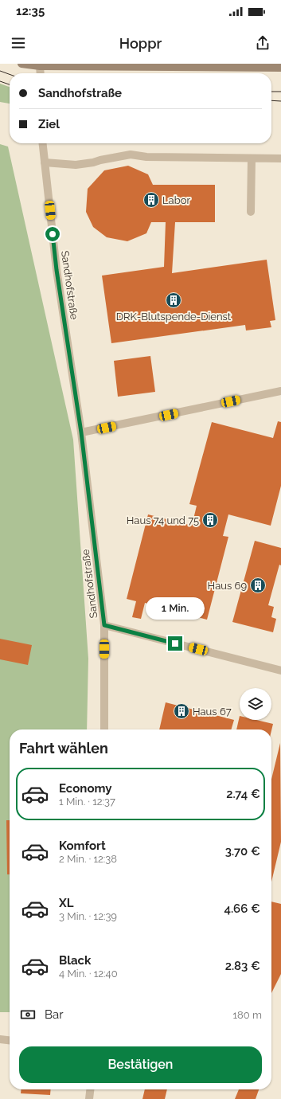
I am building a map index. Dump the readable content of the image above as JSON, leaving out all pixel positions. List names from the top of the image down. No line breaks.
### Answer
{"streets":{"street":["Sandhofstraße"]},"places":{"building":["Labor","DRK-Blutspende-Dienst","Haus 74 und 75","Haus 69","Haus 67"]},"page":{"status":"12:35","header":"Hoppr","banner":["Sandhofstraße","Ziel"],"bubble":"1 Min.","heading":"Fahrt wählen","list":[{"name":"Economy","note":"1 Min. · 12:37","value":"2.74 €"},{"name":"Komfort","note":"2 Min. · 12:38","value":"3.70 €"},{"name":"XL","note":"3 Min. · 12:39","value":"4.66 €"},{"name":"Black","note":"4 Min. · 12:40","value":"2.83 €"}],"pay":["Bar","180 m"],"buttons":"Bestätigen"}}
